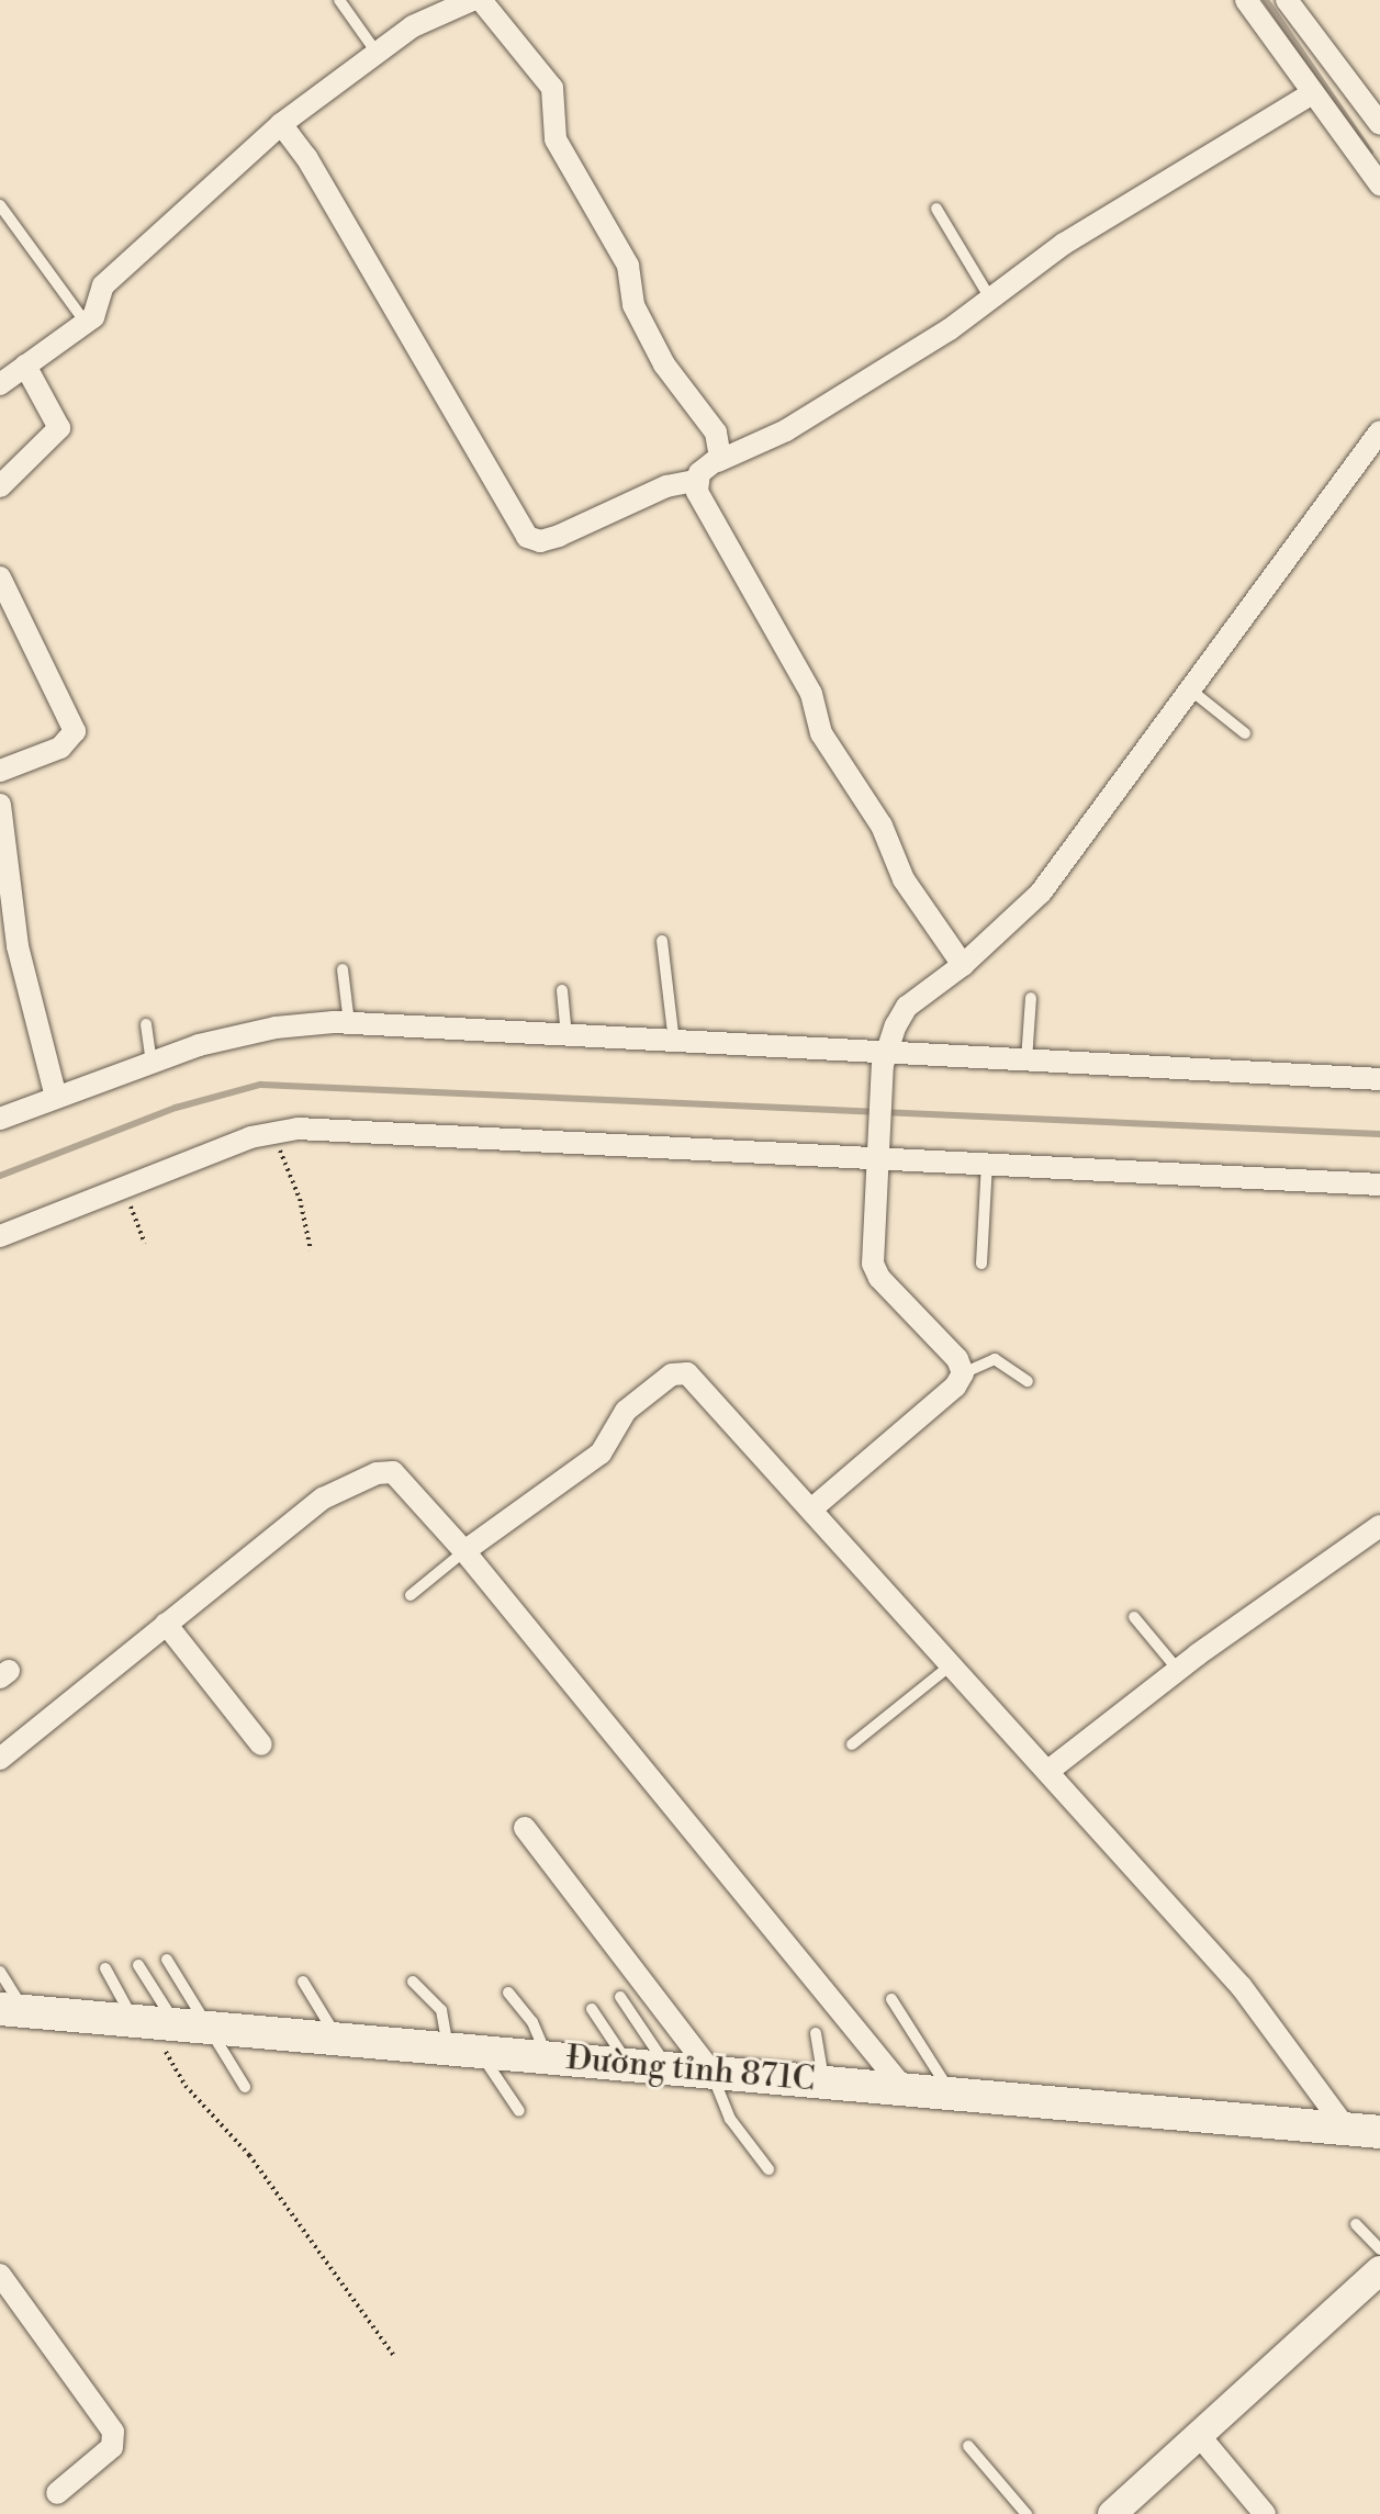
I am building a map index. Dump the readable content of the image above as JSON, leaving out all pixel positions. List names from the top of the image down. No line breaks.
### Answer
{"streets":{"main road":["Đường tỉnh 871C"]}}
